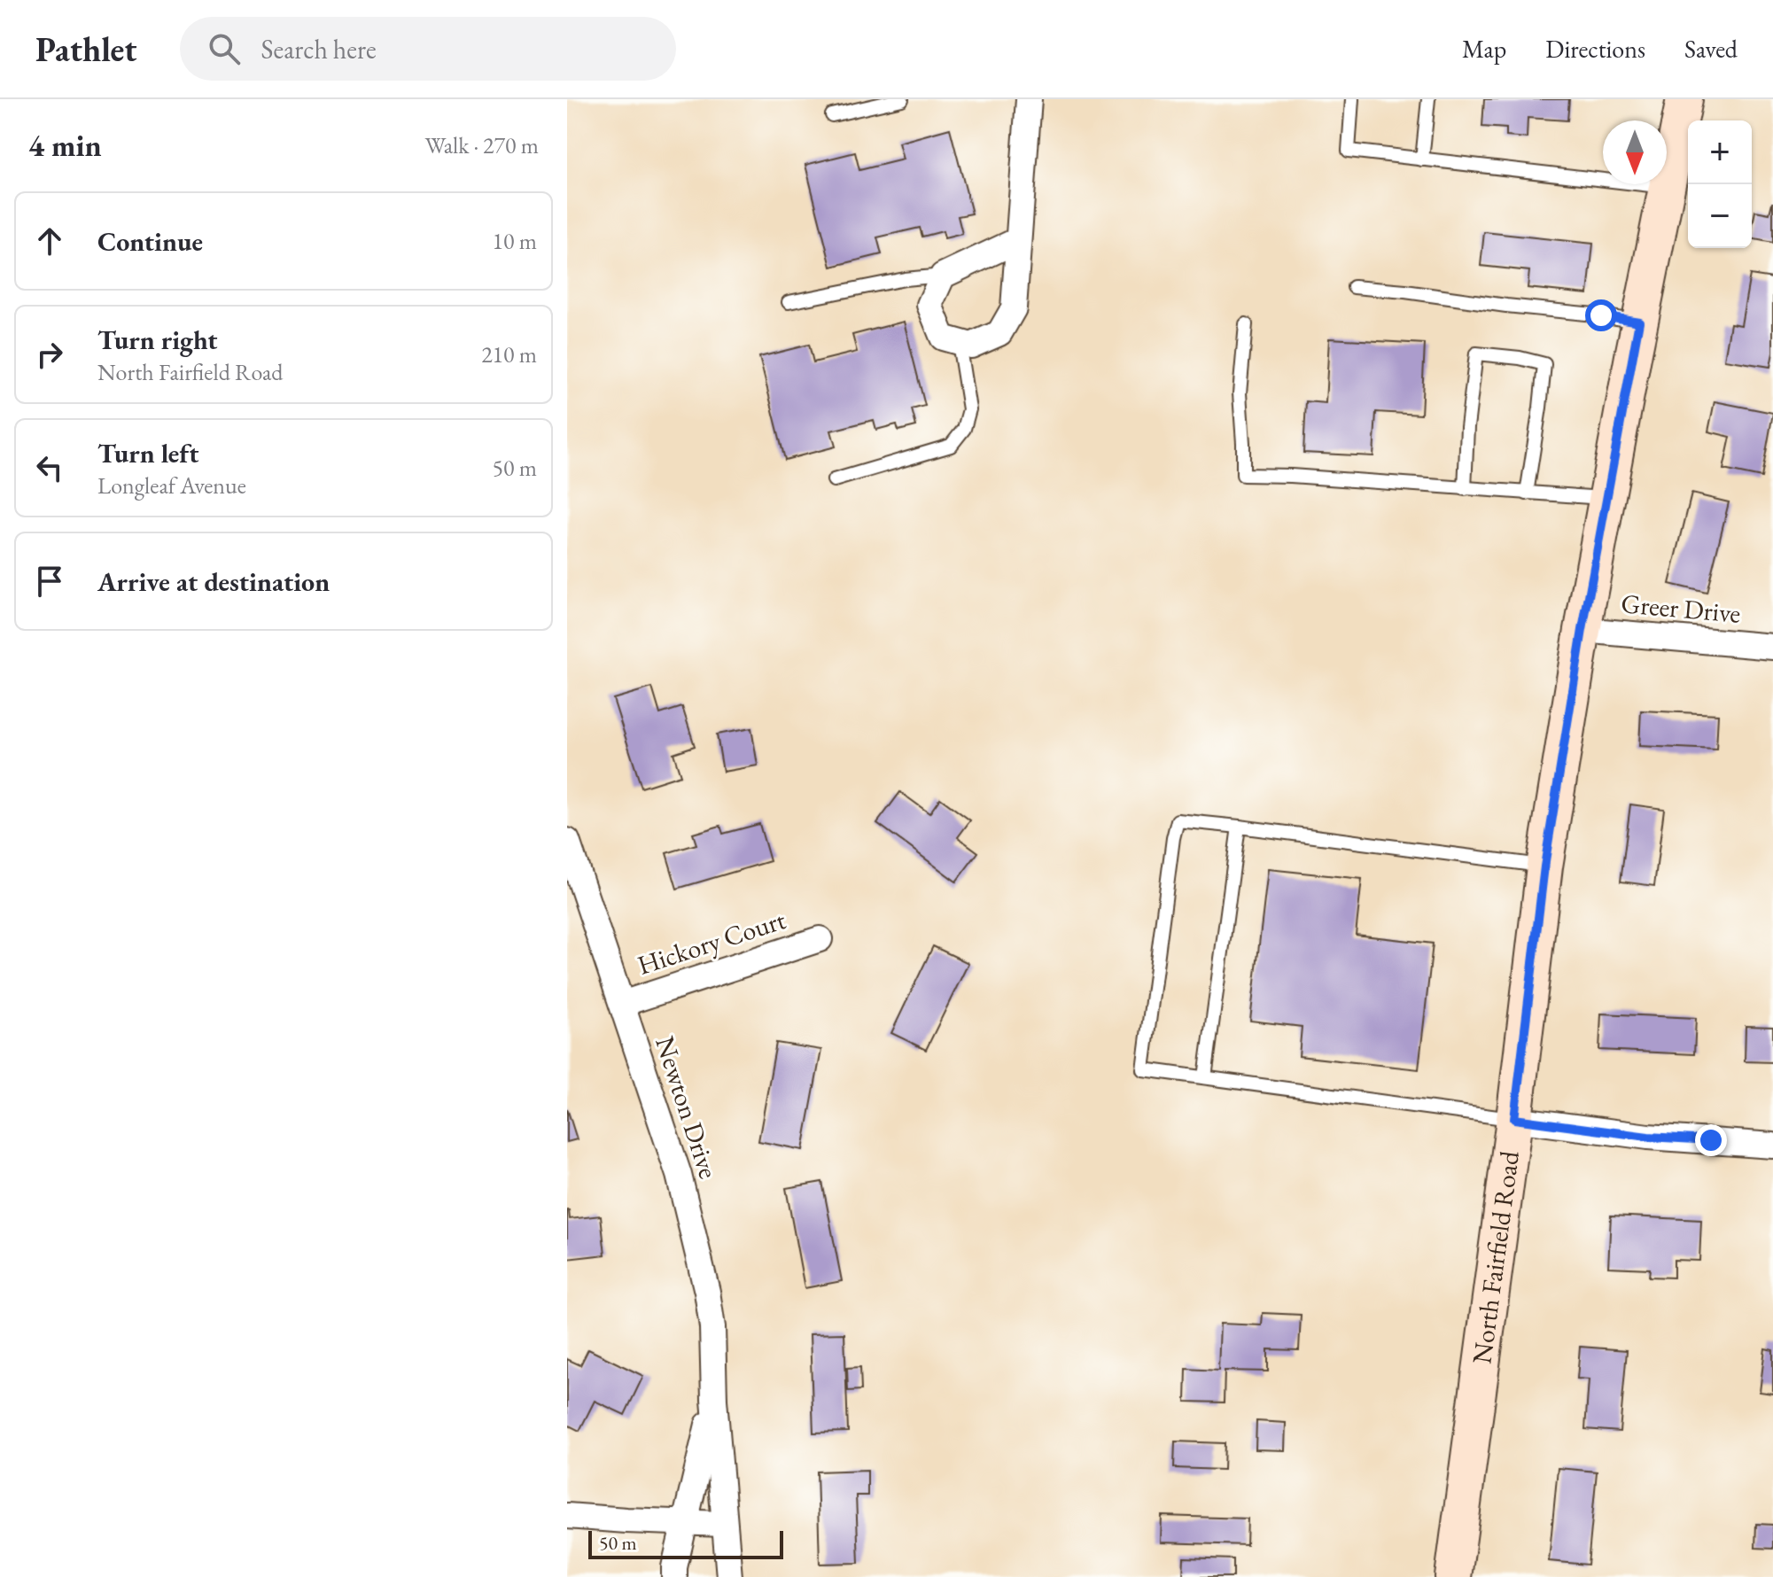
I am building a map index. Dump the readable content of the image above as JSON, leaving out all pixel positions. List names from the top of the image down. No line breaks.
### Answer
{"streets":{"main road":["North Fairfield Road"],"street":["Greer Drive","Hickory Court","Newton Drive"]},"crossings":[["Greer Drive","North Fairfield Road"],["Hickory Court","Newton Drive"]],"scale_bar":"50 m","north":"bottom","page":{"header":"Pathlet","search":"Search here","nav":["Map","Directions","Saved"],"heading":["4 min","Walk · 270 m"],"map_buttons":["+","−"],"list":[["Continue","10 m"],["Turn right","North Fairfield Road","210 m"],["Turn left","Longleaf Avenue","50 m"],"Arrive at destination"],"scale":"50 m"}}
